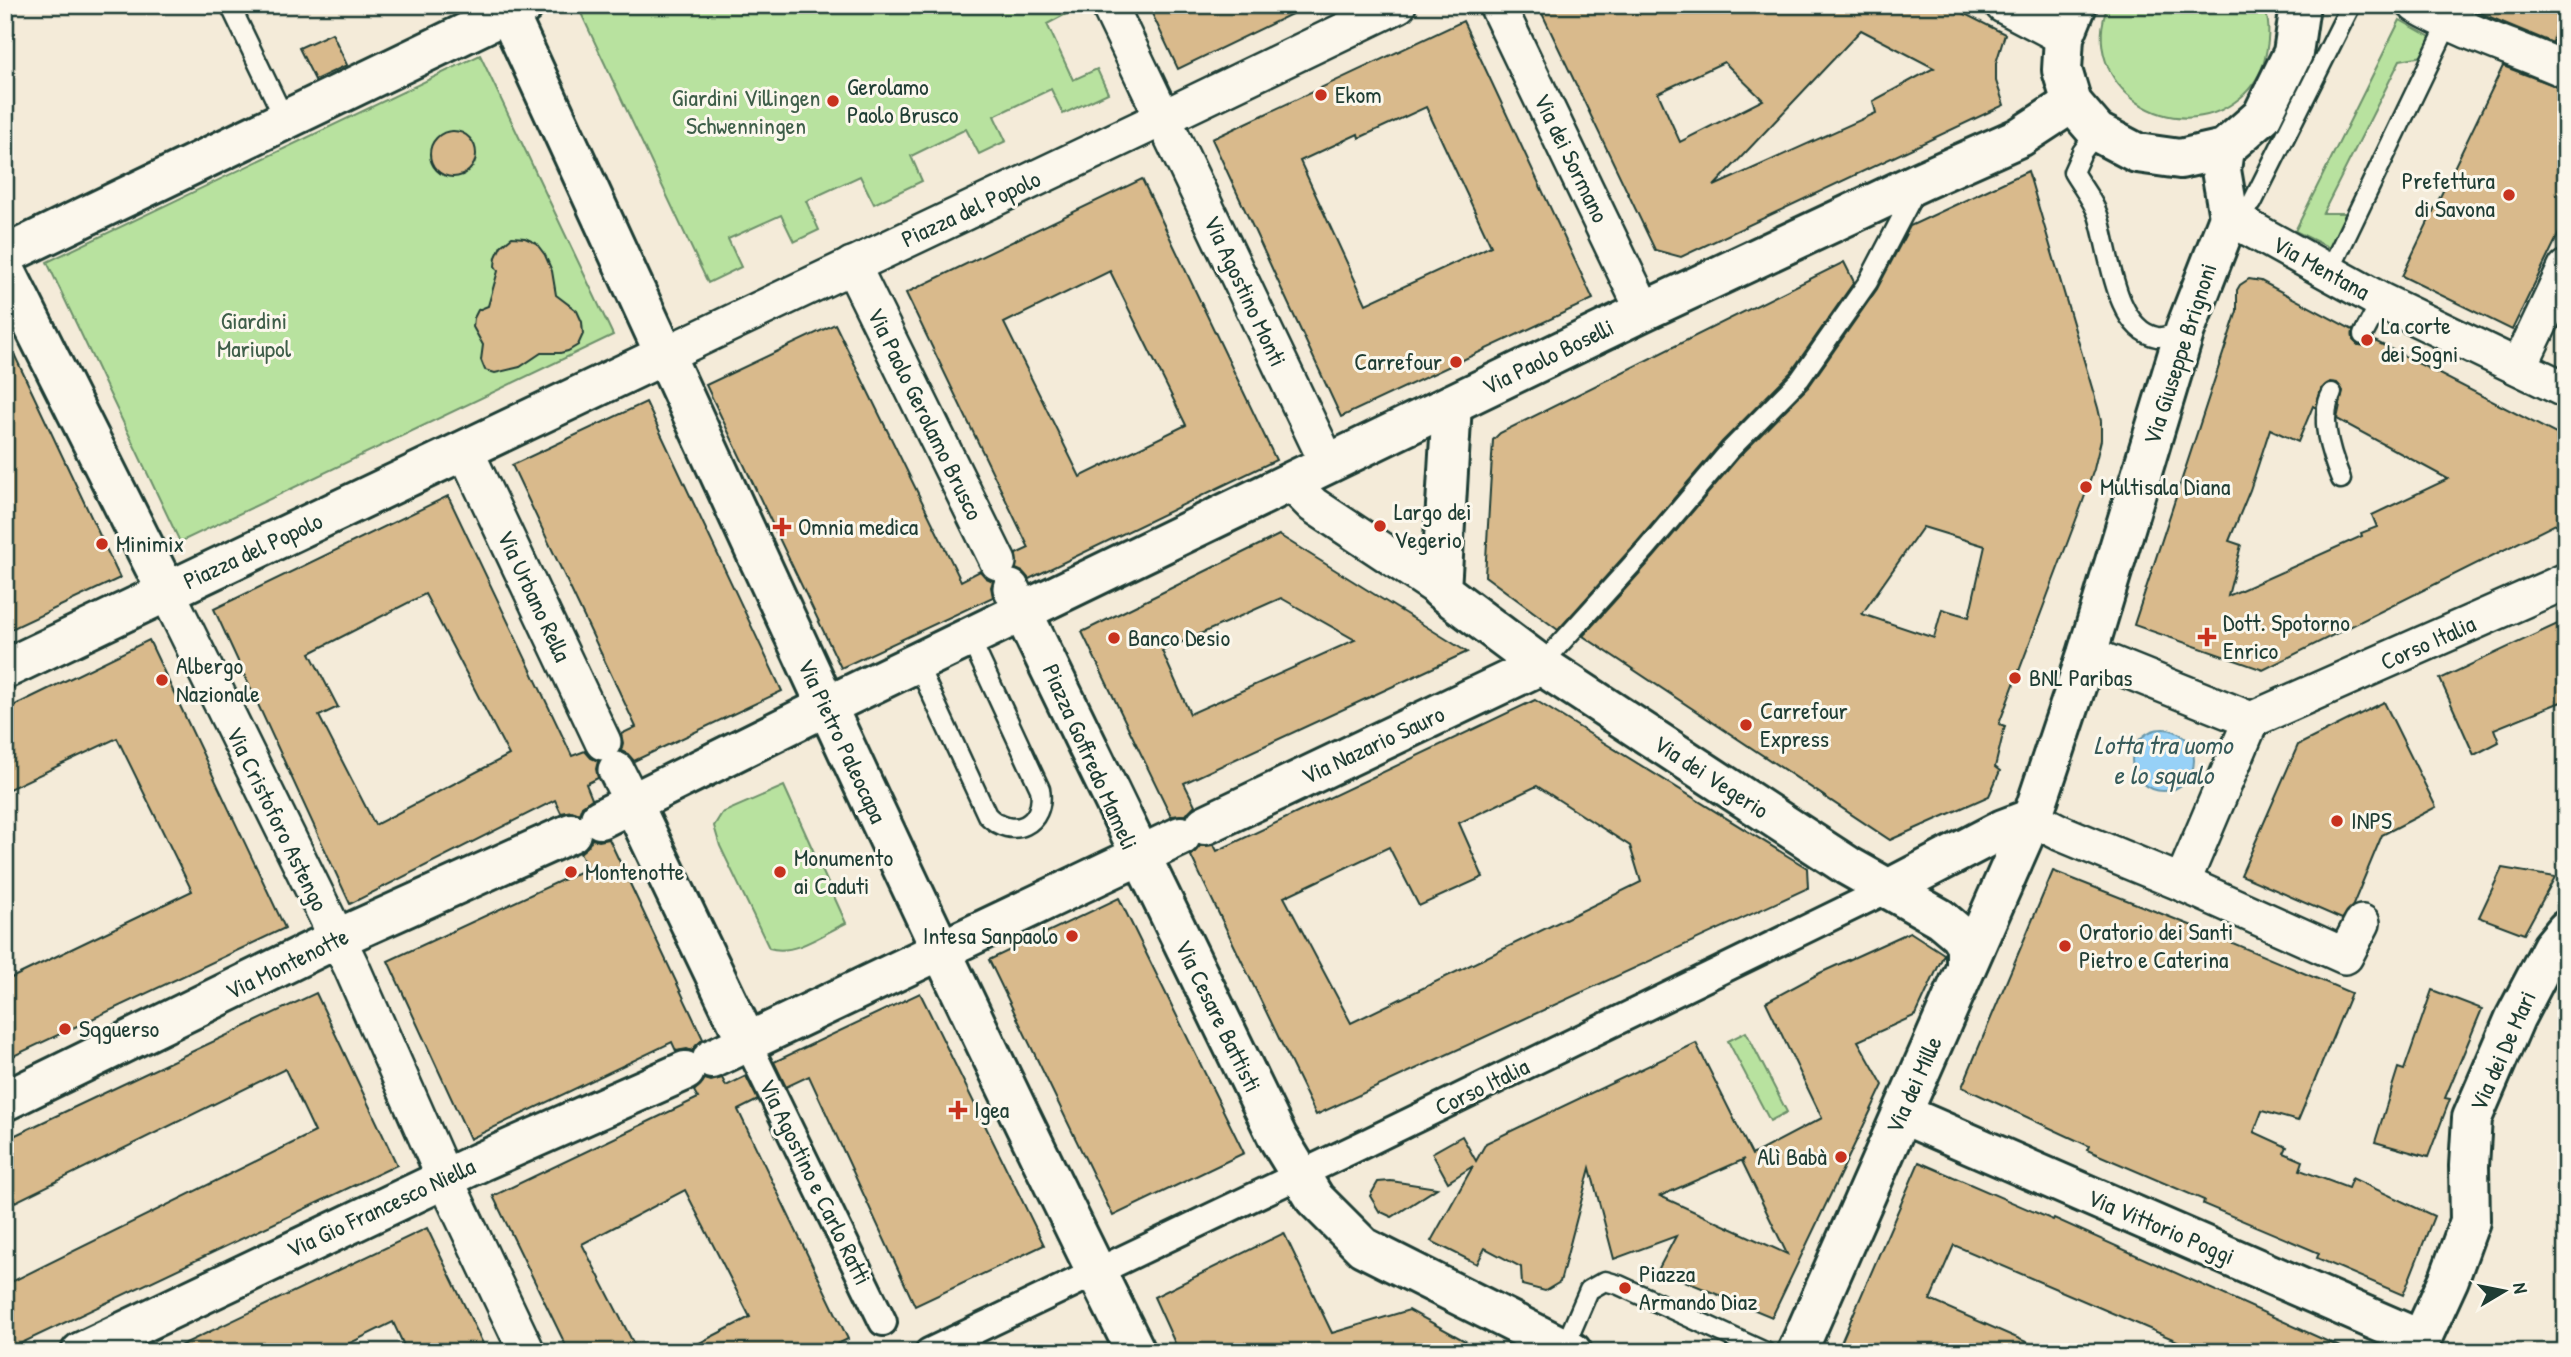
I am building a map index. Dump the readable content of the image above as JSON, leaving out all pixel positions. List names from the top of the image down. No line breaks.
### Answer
{"streets":{"street":["Via dei Sormano","Piazza del Popolo","Via Mentana","Via Agostino Monti","Via Giuseppe Brignoni","Via Paolo Boselli","Via Paolo Gerolamo Brusco","Via Urbano Rella","Corso Italia","Via Pietro Paleocapa","Via Nazario Sauro","Piazza Goffredo Mameli","Via dei Vegerio","Via Cristoforo Astengo","Via Montenotte","Via Cesare Battisti","Via dei De Mari","Via dei Mille","Via Agostino e Carlo Ratti","Via Gio Francesco Niella","Via Vittorio Poggi"]},"crossings":[["Via dei Sormano","Via Paolo Boselli"],["Piazza del Popolo","Via Agostino Monti"],["Piazza del Popolo","Via Paolo Gerolamo Brusco"],["Piazza del Popolo","Via Urbano Rella"],["Piazza del Popolo","Via Pietro Paleocapa"],["Piazza del Popolo","Via Cristoforo Astengo"],["Via Mentana","Via Giuseppe Brignoni"],["Via Agostino Monti","Via Paolo Boselli"],["Via Giuseppe Brignoni","Corso Italia"],["Via Giuseppe Brignoni","Via dei Mille"],["Via Paolo Boselli","Via Paolo Gerolamo Brusco"],["Via Paolo Boselli","Piazza Goffredo Mameli"],["Via Paolo Boselli","Via dei Vegerio"],["Via Paolo Gerolamo Brusco","Piazza Goffredo Mameli"],["Via Urbano Rella","Via Montenotte"],["Corso Italia","Via Pietro Paleocapa"],["Corso Italia","Via dei Vegerio"],["Corso Italia","Via Cesare Battisti"],["Corso Italia","Via dei Mille"],["Via Pietro Paleocapa","Piazza Goffredo Mameli"],["Via Nazario Sauro","Piazza Goffredo Mameli"],["Via Nazario Sauro","Via dei Vegerio"],["Via Nazario Sauro","Via Cesare Battisti"],["Piazza Goffredo Mameli","Via Cesare Battisti"],["Piazza Goffredo Mameli","Via Agostino e Carlo Ratti"],["Piazza Goffredo Mameli","Via Gio Francesco Niella"],["Via dei Vegerio","Via dei Mille"],["Via Cristoforo Astengo","Via Montenotte"],["Via Cristoforo Astengo","Via Gio Francesco Niella"],["Via dei De Mari","Via Vittorio Poggi"],["Via dei Mille","Via Vittorio Poggi"],["Via Agostino e Carlo Ratti","Via Gio Francesco Niella"]],"water":["Lotta tra uomo e lo squalo"],"parks":["Giardini Villingen Schwenningen","Giardini Mariupol"],"places":{"other":["Ekom","Gerolamo Paolo Brusco","Prefettura di Savona","La corte dei Sogni","Carrefour","Multisala Diana","Largo dei Vegerio","Minimix","Banco Desio","BNL Paribas","Albergo Nazionale","Carrefour Express","INPS","Montenotte","Monumento ai Caduti","Intesa Sanpaolo","Oratorio dei Santi Pietro e Caterina","Sqguerso","Alì Babà","Piazza Armando Diaz"],"health":["Omnia medica","Dott. Spotorno Enrico","Igea"]},"north":"right"}
